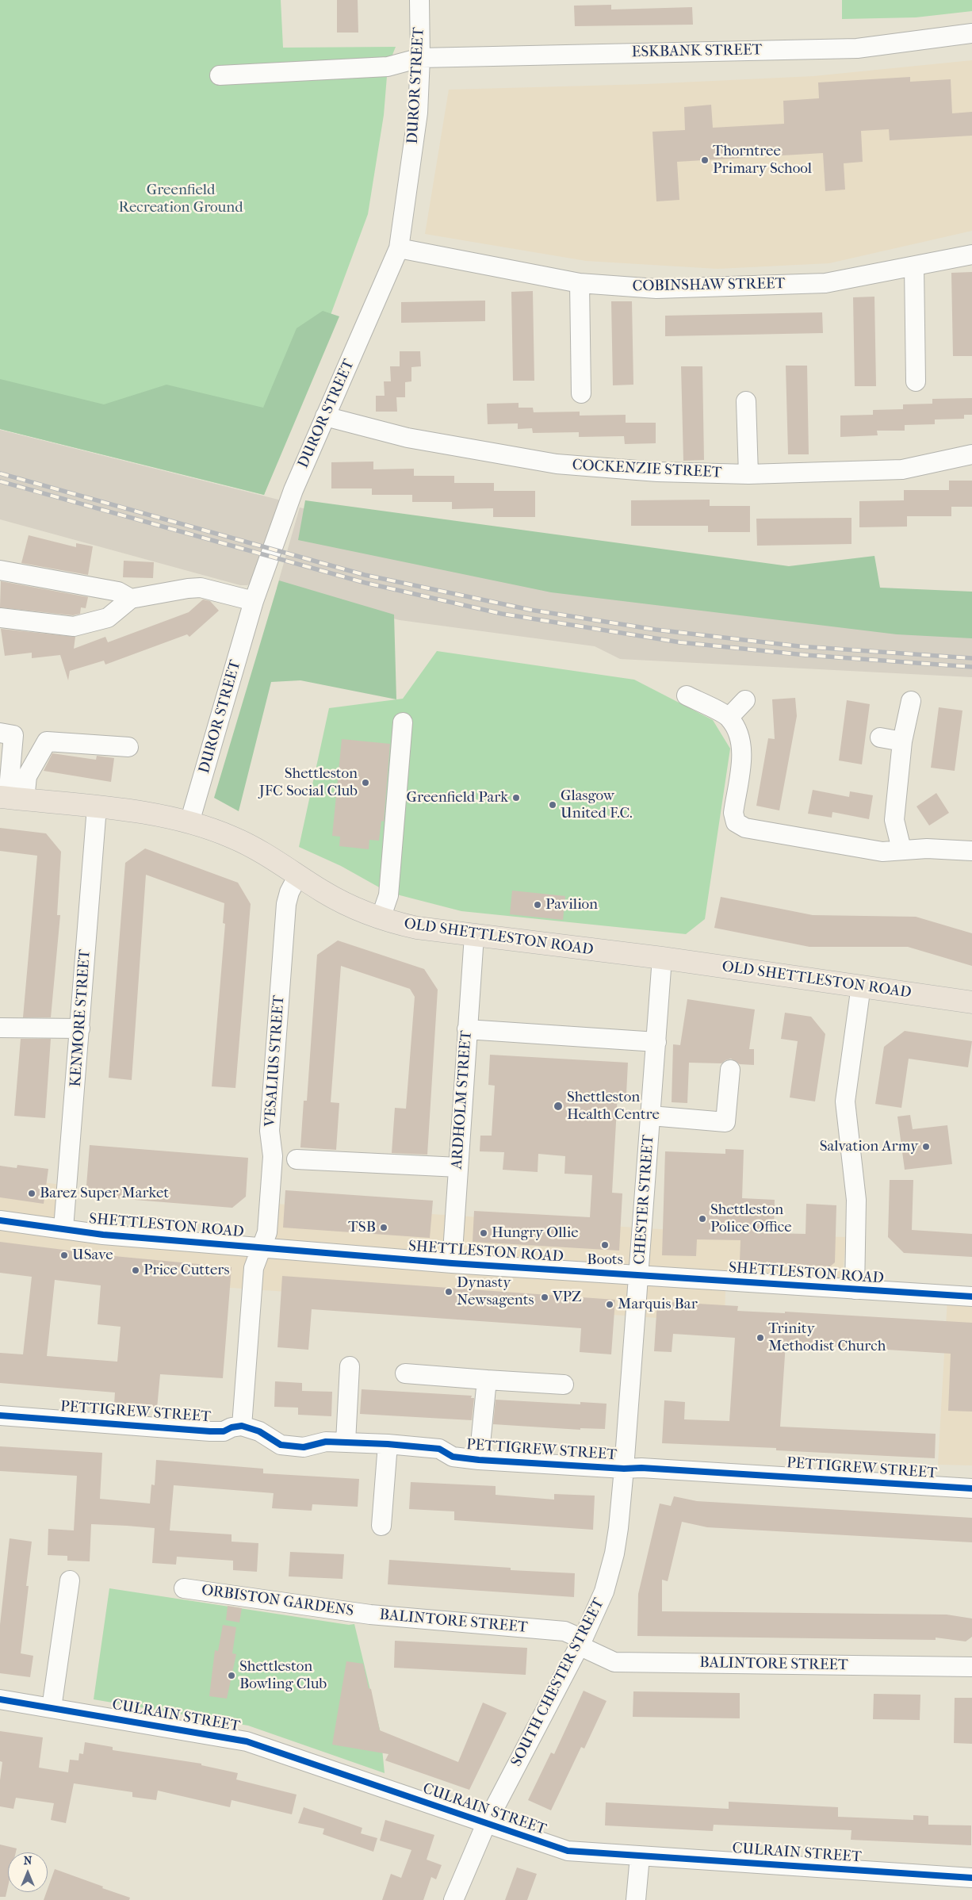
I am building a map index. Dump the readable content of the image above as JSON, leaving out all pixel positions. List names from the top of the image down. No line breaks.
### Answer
{"streets":{"main road":["OLD SHETTLESTON ROAD"],"street":["ESKBANK STREET","DUROR STREET","COBINSHAW STREET","COCKENZIE STREET","KENMORE STREET","VESALIUS STREET","ARDHOLM STREET","CHESTER STREET","SHETTLESTON ROAD","PETTIGREW STREET","ORBISTON GARDENS","BALINTORE STREET","SOUTH CHESTER STREET","CULRAIN STREET"]},"crossings":[["ESKBANK STREET","DUROR STREET"],["DUROR STREET","COBINSHAW STREET"],["DUROR STREET","COCKENZIE STREET"],["DUROR STREET","OLD SHETTLESTON ROAD"],["OLD SHETTLESTON ROAD","KENMORE STREET"],["OLD SHETTLESTON ROAD","VESALIUS STREET"],["OLD SHETTLESTON ROAD","ARDHOLM STREET"],["OLD SHETTLESTON ROAD","CHESTER STREET"],["KENMORE STREET","SHETTLESTON ROAD"],["VESALIUS STREET","SHETTLESTON ROAD"],["VESALIUS STREET","PETTIGREW STREET"],["ARDHOLM STREET","SHETTLESTON ROAD"],["CHESTER STREET","SHETTLESTON ROAD"],["CHESTER STREET","SOUTH CHESTER STREET"],["SHETTLESTON ROAD","SOUTH CHESTER STREET"],["PETTIGREW STREET","SOUTH CHESTER STREET"],["ORBISTON GARDENS","BALINTORE STREET"],["BALINTORE STREET","SOUTH CHESTER STREET"],["SOUTH CHESTER STREET","CULRAIN STREET"]],"parks":["Greenfield Recreation Ground"],"places":["Thorntree Primary School","Shettleston JFC Social Club","Greenfield Park","Glasgow United F.C.","Pavilion","Shettleston Health Centre","Salvation Army","Barez Super Market","Shettleston Police Office","TSB","Hungry Ollie","Boots","USave","Price Cutters","Dynasty Newsagents","VPZ","Marquis Bar","Trinity Methodist Church","Shettleston Bowling Club"],"north":"top"}
